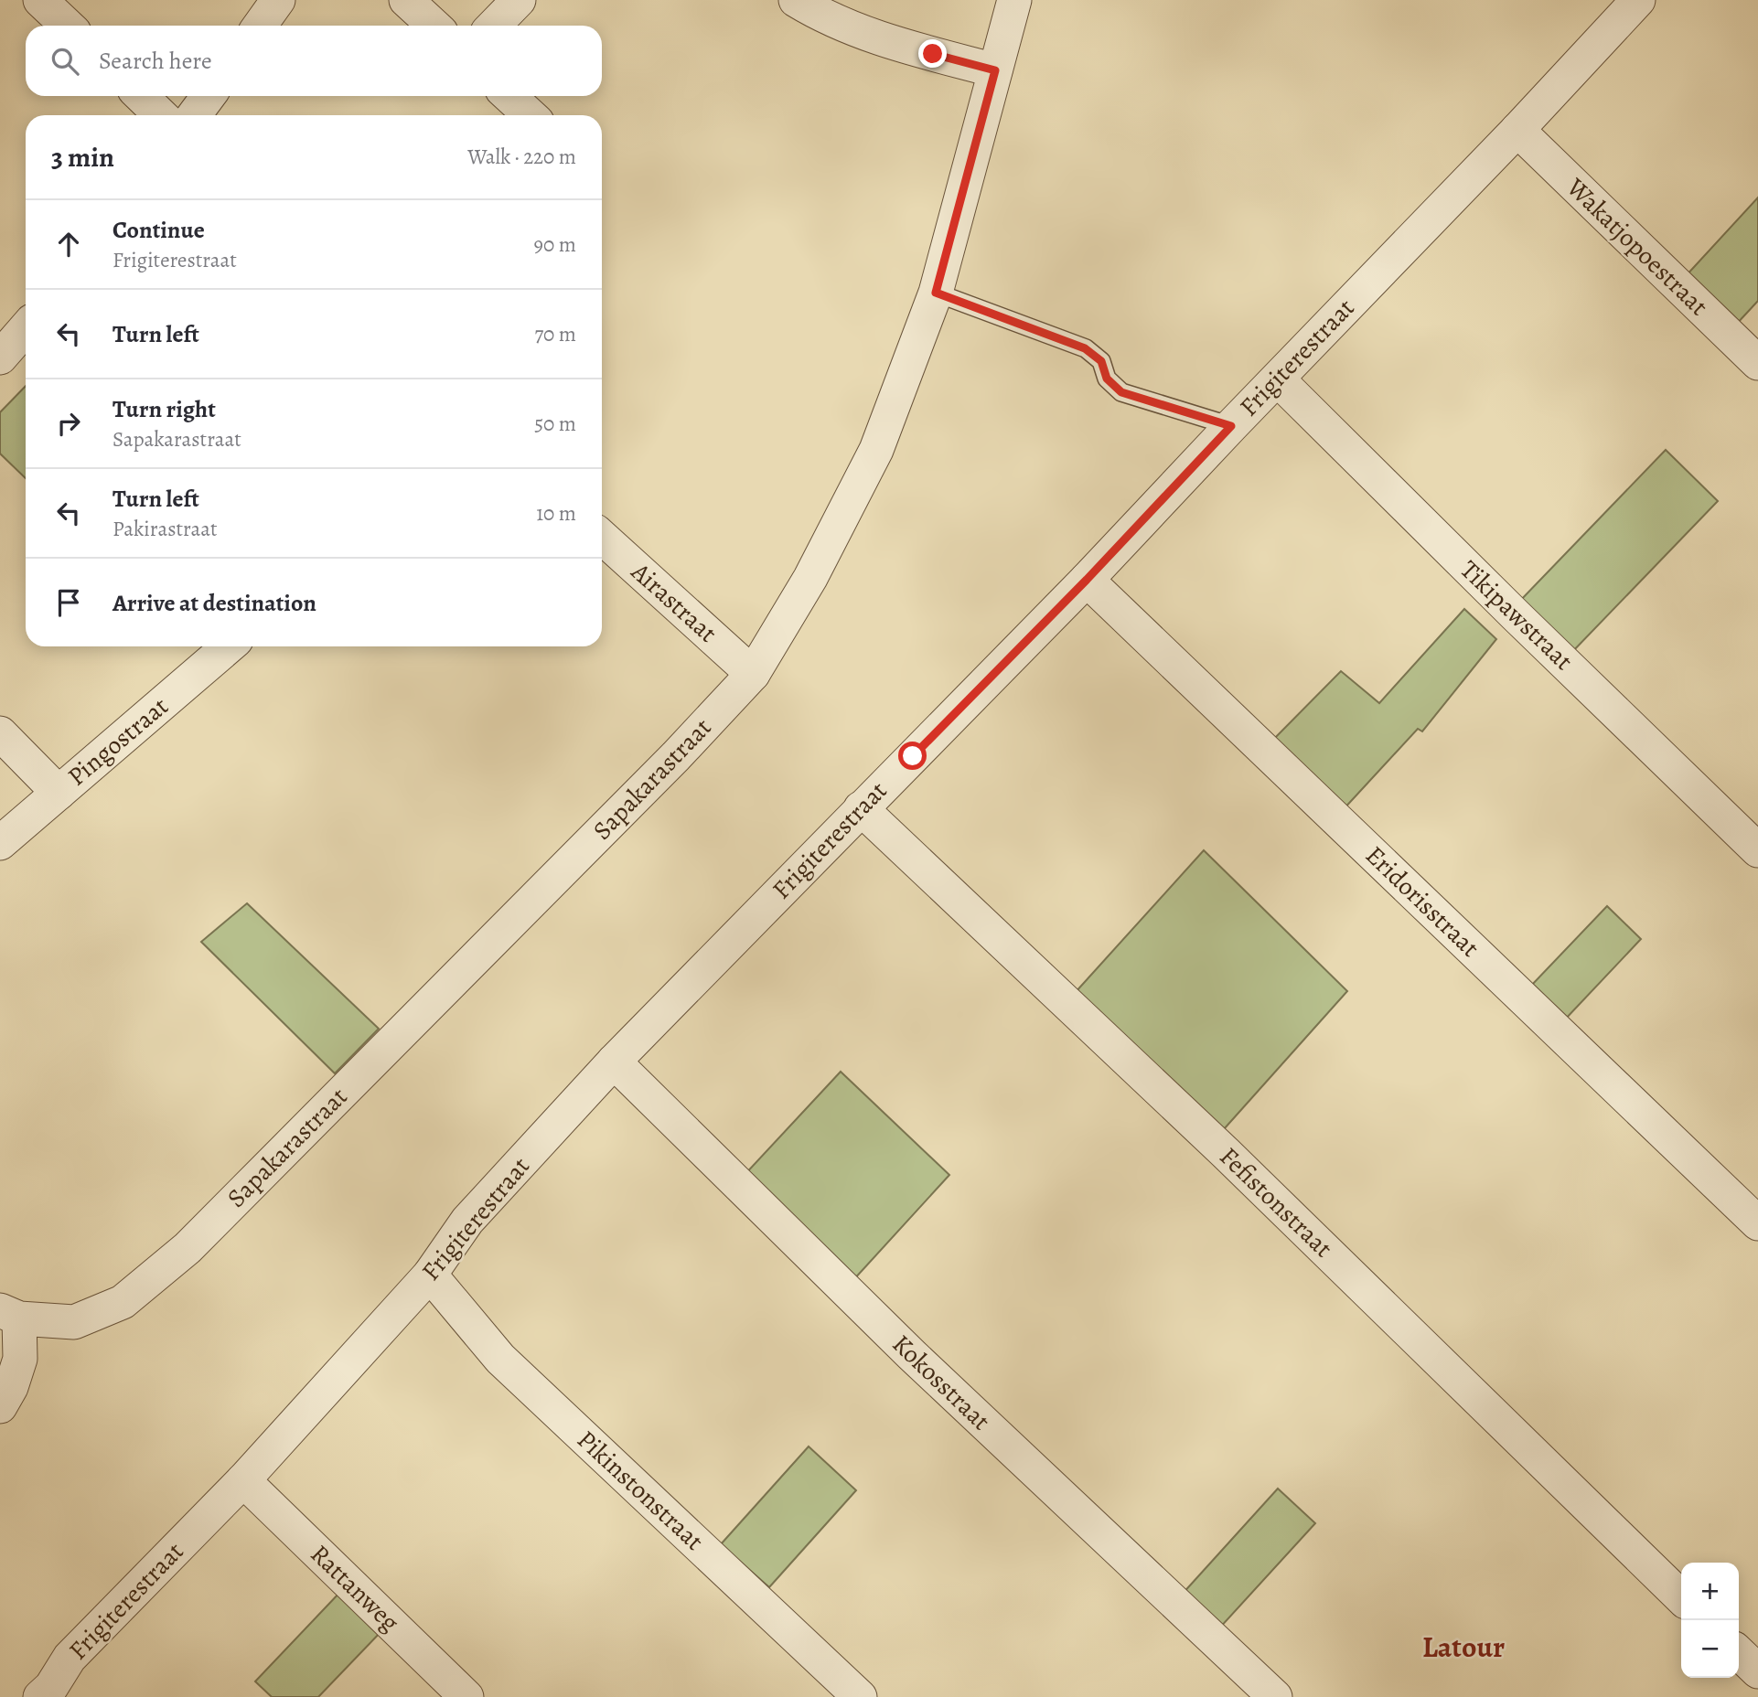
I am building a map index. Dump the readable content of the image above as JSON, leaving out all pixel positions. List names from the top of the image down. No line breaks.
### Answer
{"streets":{"street":["Wakatjopoestraat","Frigiterestraat","Airastraat","Tikipawstraat","Pingostraat","Sapakarastraat","Eridorisstraat","Fefistonstraat","Kokosstraat","Pikinstonstraat","Rattanweg"]},"crossings":[["Wakatjopoestraat","Frigiterestraat"],["Frigiterestraat","Tikipawstraat"],["Frigiterestraat","Eridorisstraat"],["Frigiterestraat","Fefistonstraat"],["Frigiterestraat","Kokosstraat"],["Frigiterestraat","Pikinstonstraat"],["Frigiterestraat","Rattanweg"],["Airastraat","Sapakarastraat"]],"districts":["Latour"],"page":{"search":"Search here","heading":["3 min","Walk · 220 m"],"list":[["Continue","Frigiterestraat","90 m"],["Turn left","70 m"],["Turn right","Sapakarastraat","50 m"],["Turn left","Pakirastraat","10 m"],"Arrive at destination"],"map_buttons":["+","−"]}}
